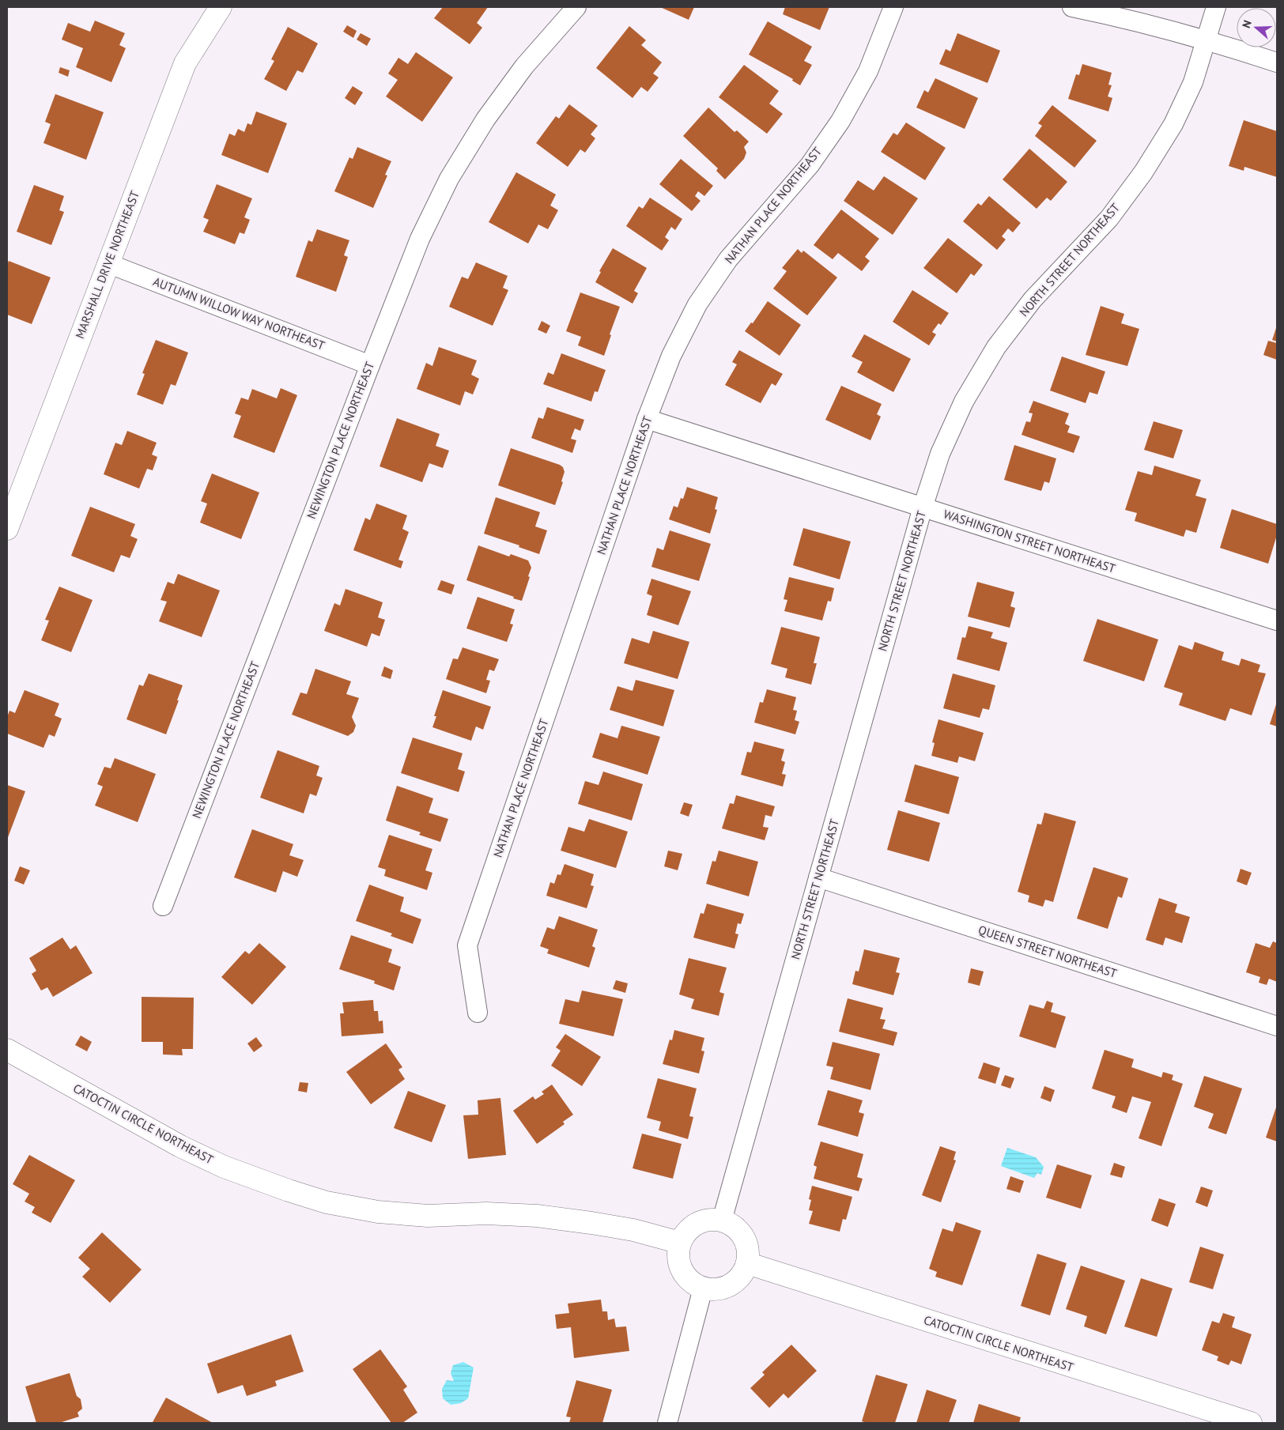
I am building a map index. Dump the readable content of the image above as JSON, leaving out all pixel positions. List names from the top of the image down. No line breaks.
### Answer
{"streets":{"street":["NATHAN PLACE NORTHEAST","NORTH STREET NORTHEAST","MARSHALL DRIVE NORTHEAST","AUTUMN WILLOW WAY NORTHEAST","NEWINGTON PLACE NORTHEAST","WASHINGTON STREET NORTHEAST","QUEEN STREET NORTHEAST","CATOCTIN CIRCLE NORTHEAST"]},"crossings":[["NATHAN PLACE NORTHEAST","WASHINGTON STREET NORTHEAST"],["NORTH STREET NORTHEAST","WASHINGTON STREET NORTHEAST"],["NORTH STREET NORTHEAST","QUEEN STREET NORTHEAST"],["NORTH STREET NORTHEAST","CATOCTIN CIRCLE NORTHEAST"],["MARSHALL DRIVE NORTHEAST","AUTUMN WILLOW WAY NORTHEAST"],["AUTUMN WILLOW WAY NORTHEAST","NEWINGTON PLACE NORTHEAST"]],"north":"left"}
